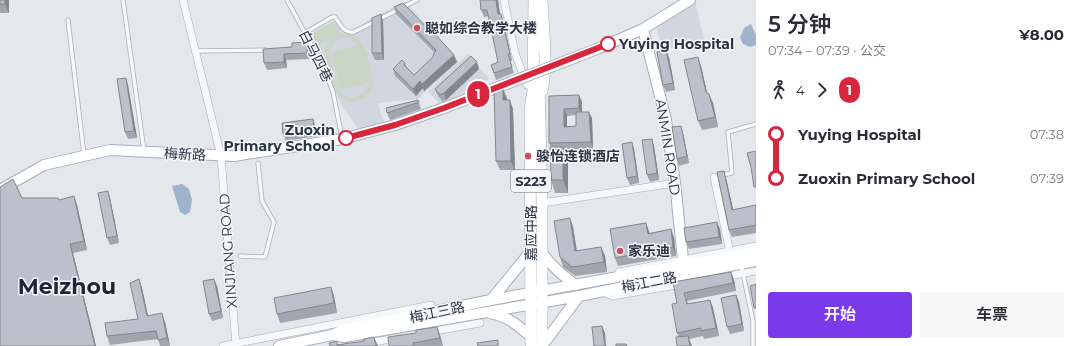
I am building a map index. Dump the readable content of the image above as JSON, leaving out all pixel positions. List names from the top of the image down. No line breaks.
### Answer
{"streets":{"main road":["ANMIN ROAD","梅新路","S223","嘉应中路","梅江二路","梅江三路"],"street":["XINJIANG ROAD"],"lane":["白马四巷"]},"crossings":[["白马四巷","梅新路"],["ANMIN ROAD","梅新路"],["ANMIN ROAD","梅江二路"],["梅新路","XINJIANG ROAD"],["嘉应中路","梅江二路"],["嘉应中路","梅江三路"],["梅江二路","梅江三路"]],"districts":["Meizhou"],"places":["聪如综合教学大楼","Yuying Hospital","Zuoxin Primary School","骏怡连锁酒店","家乐迪"],"lines":["bus line 1"],"page":{"on_map":"1","heading":["5 分钟","07:34 – 07:39 · 公交","¥8.00"],"legs":["4","1"],"list":[{"name":"Yuying Hospital","value":"07:38"},{"name":"Zuoxin Primary School","value":"07:39"}],"buttons":["开始","车票"]}}
